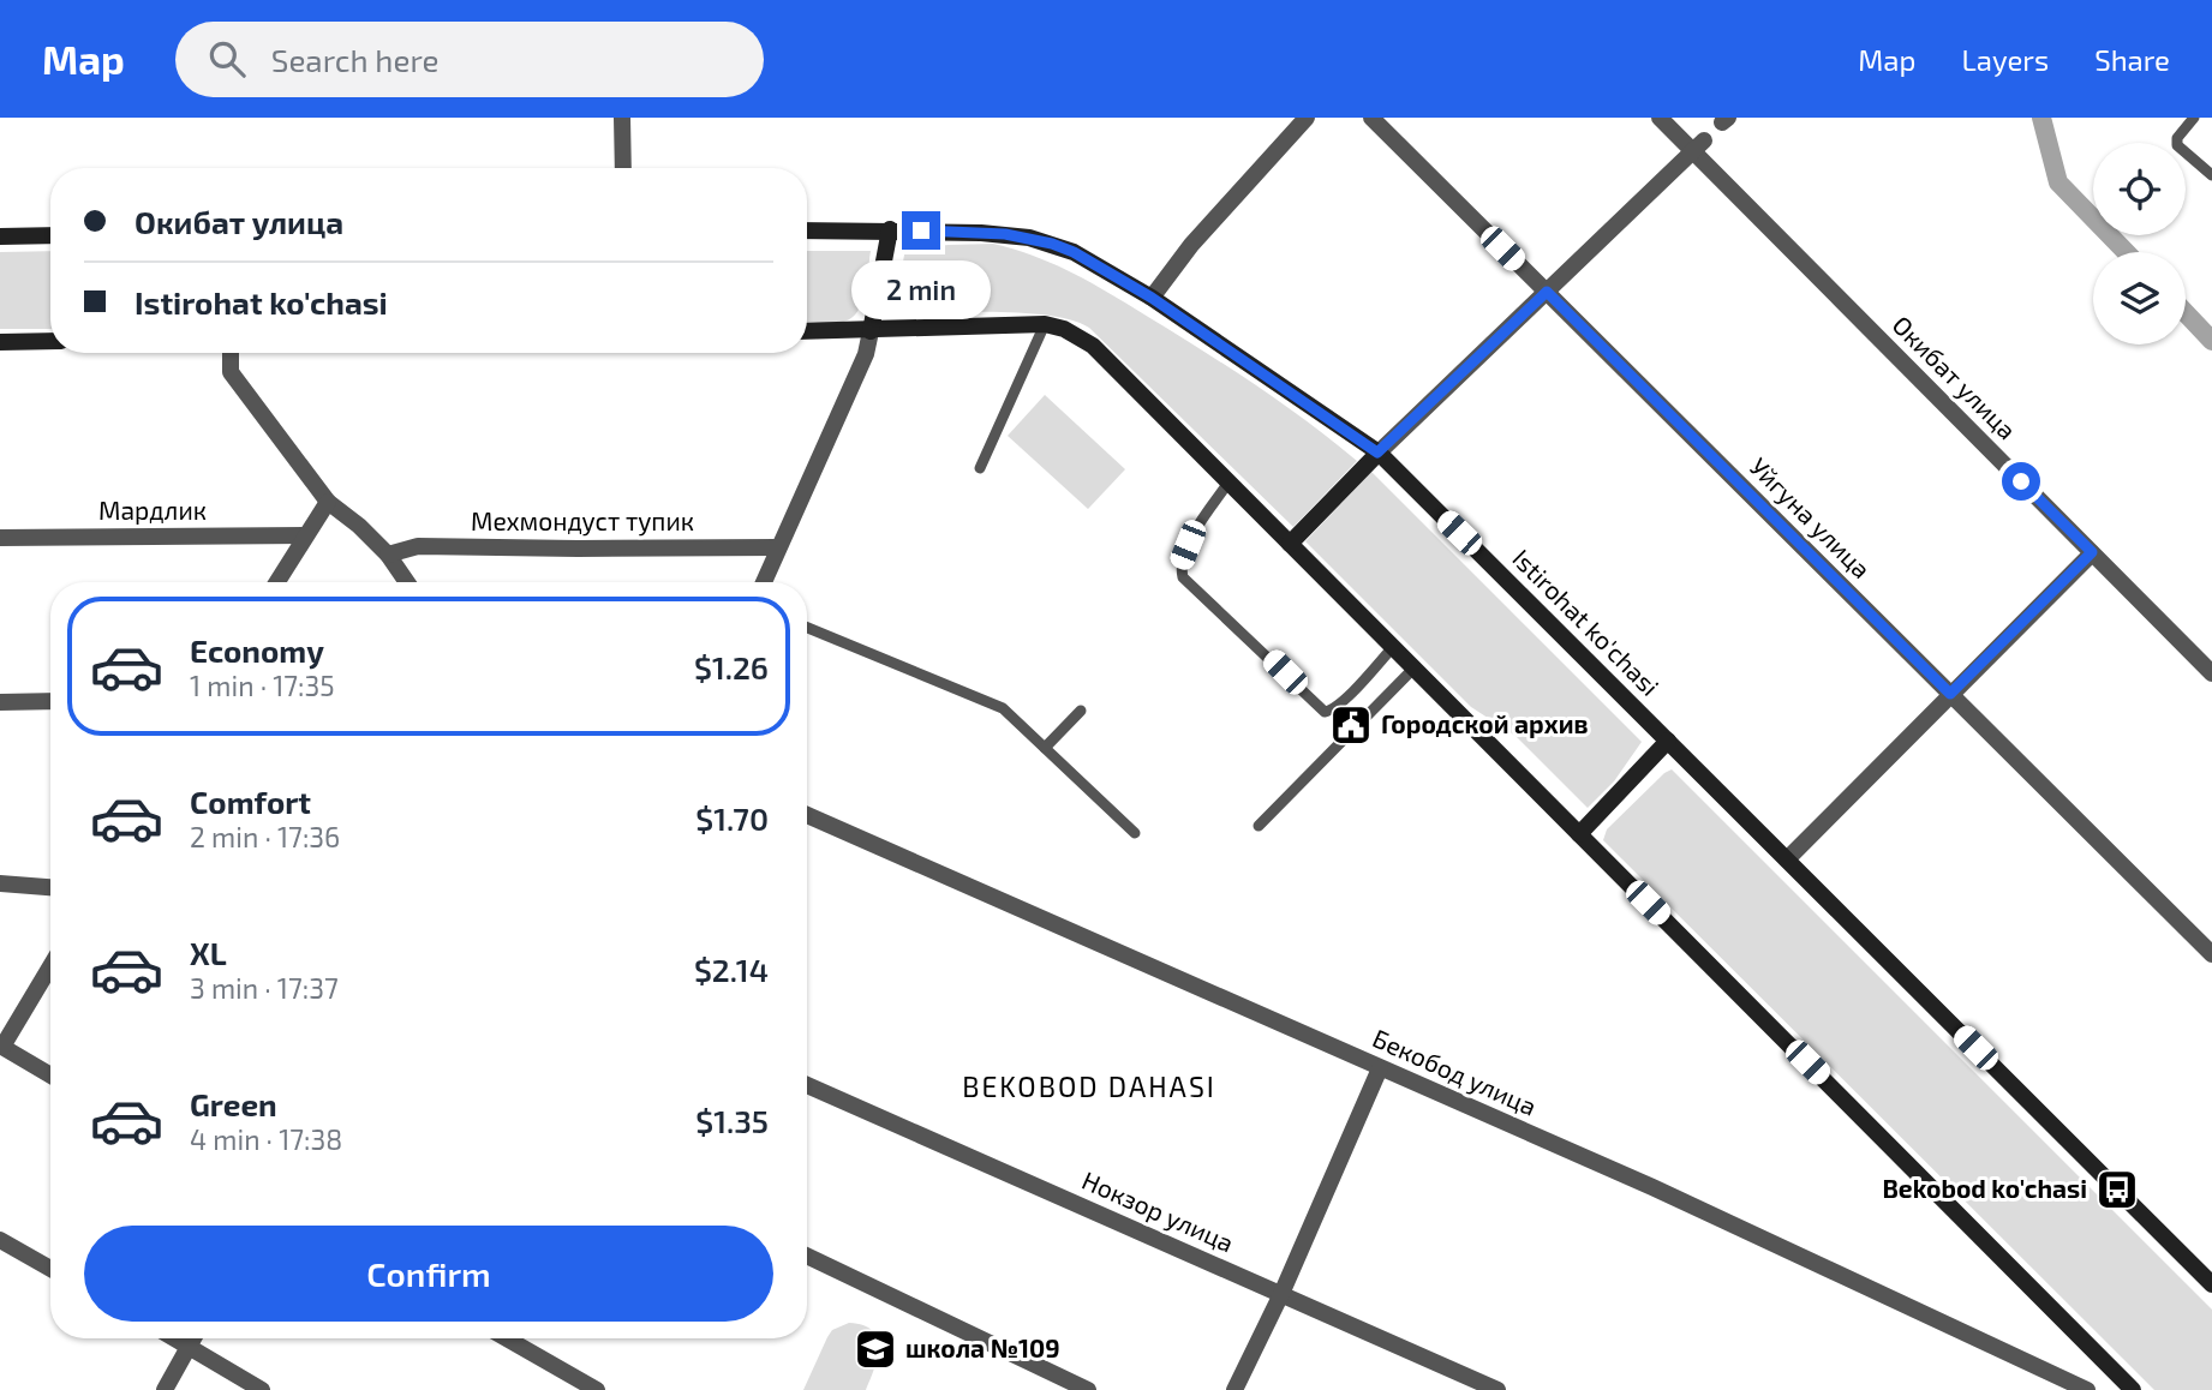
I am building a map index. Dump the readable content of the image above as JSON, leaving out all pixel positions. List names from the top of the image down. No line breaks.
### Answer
{"streets":{"main road":["Istirohat ko'chasi"],"street":["Окибат улица","Мардлик","Уйгуна улица","Мехмондуст тупик","Бекобод улица","Нокзор улица"]},"districts":["BEKOBOD DAHASI"],"places":{"public building":["Городской архив"],"bus stop":["Bekobod ko'chasi"],"school or university":["школа №109"]},"page":{"header":"Map","search":"Search here","nav":["Map","Layers","Share"],"banner":["Окибат улица","Istirohat ko'chasi"],"bubble":"2 min","list":[{"name":"Economy","note":"1 min · 17:35","value":"$1.26"},{"name":"Comfort","note":"2 min · 17:36","value":"$1.70"},{"name":"XL","note":"3 min · 17:37","value":"$2.14"},{"name":"Green","note":"4 min · 17:38","value":"$1.35"}],"buttons":"Confirm"}}
